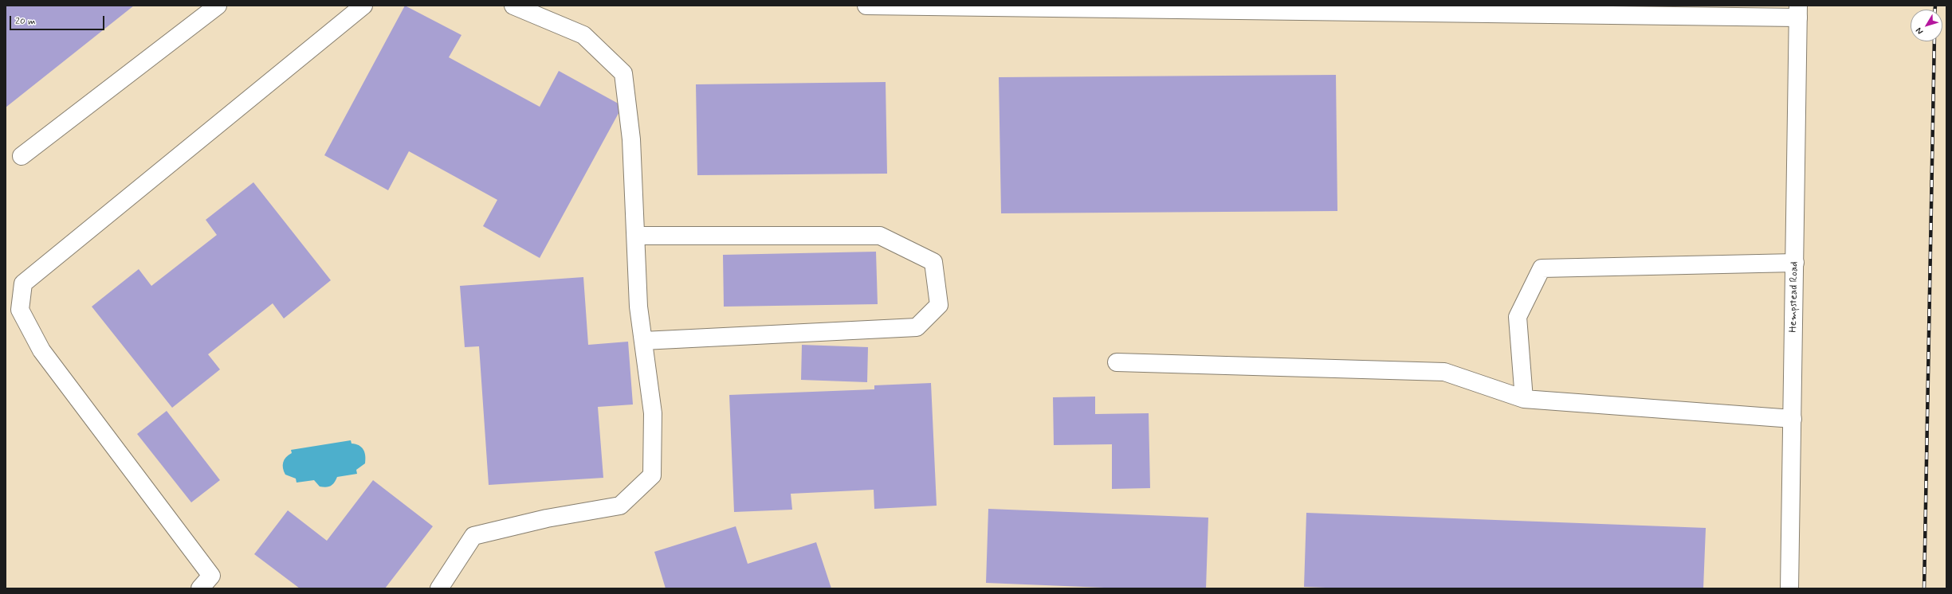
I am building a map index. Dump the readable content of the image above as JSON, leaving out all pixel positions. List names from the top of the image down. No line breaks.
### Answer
{"streets":{"main road":["Hempstead Road"]},"scale_bar":"20 m","north":"bottom left"}
